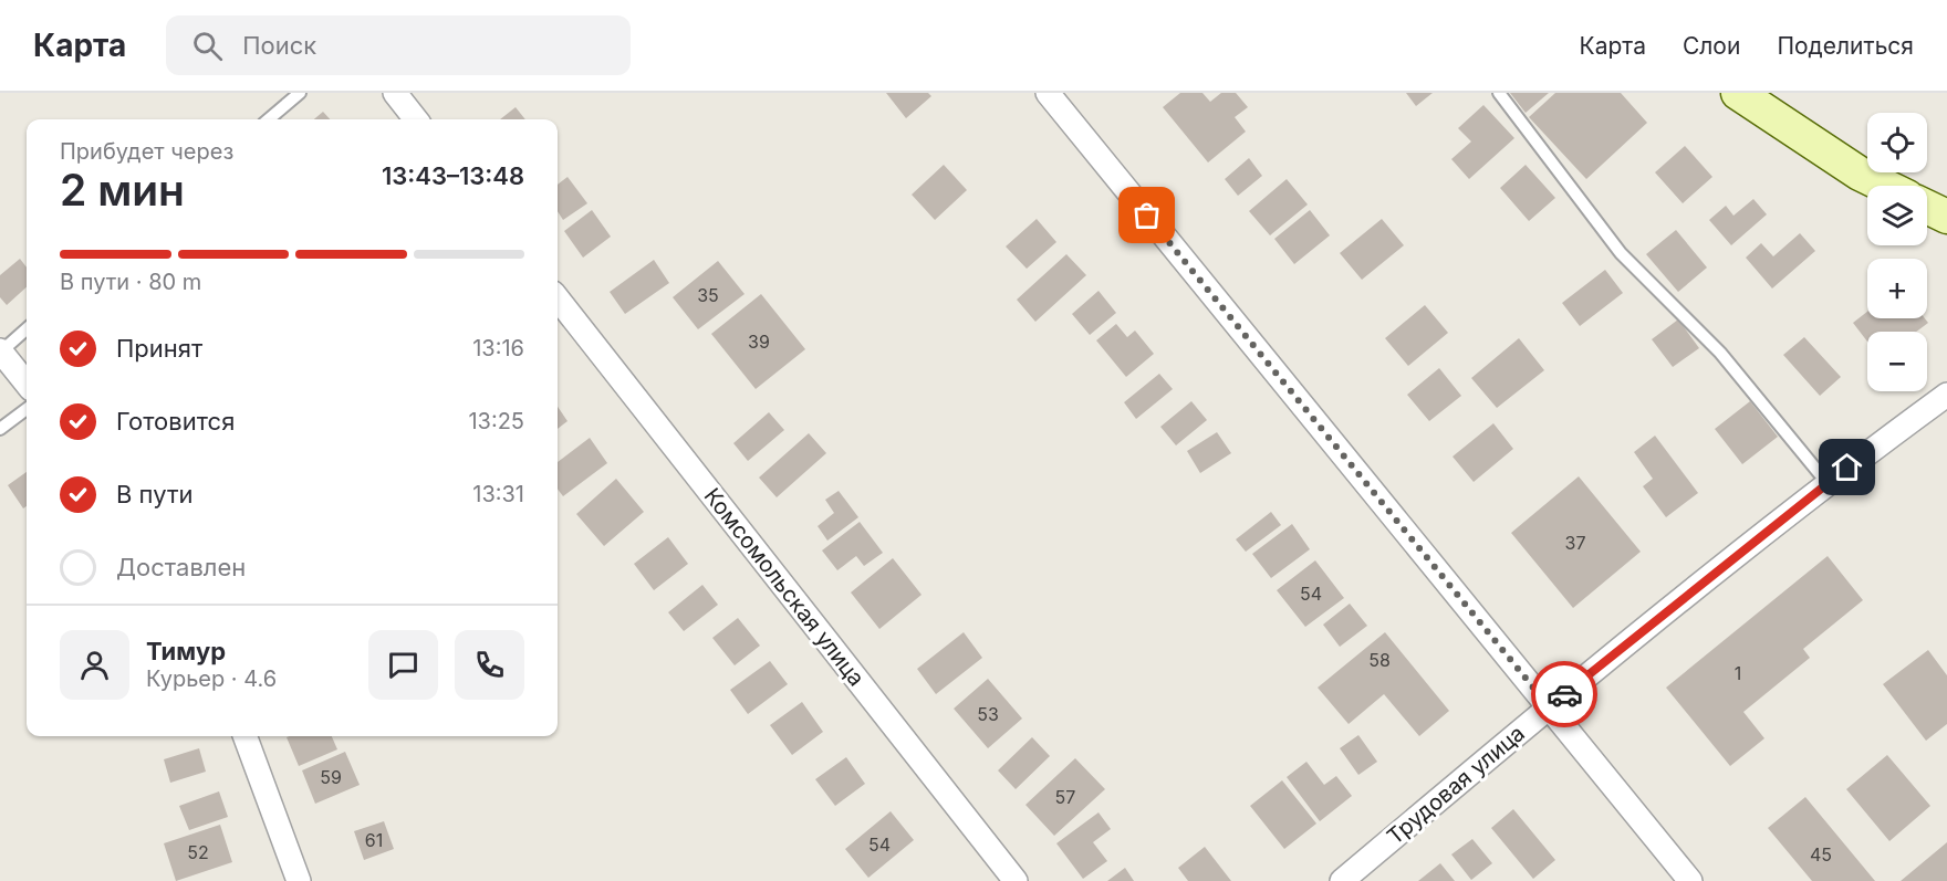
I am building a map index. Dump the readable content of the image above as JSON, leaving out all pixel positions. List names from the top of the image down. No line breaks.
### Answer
{"streets":{"street":["Комсомольская улица","Трудовая улица"]},"house_numbers":["35","39","37","54","58","1","53","59","57","61","54","52","45"],"page":{"header":"Карта","search":"Поиск","nav":["Карта","Слои","Поделиться"],"map_buttons":["+","−"],"heading":["2 мин","Прибудет через","13:43–13:48"],"panel":["Тимур","Курьер · 4.6"],"bar":"В пути · 80 m","list":[["Принят","13:16"],["Готовится","13:25"],["В пути","13:31"],"Доставлен"]}}
